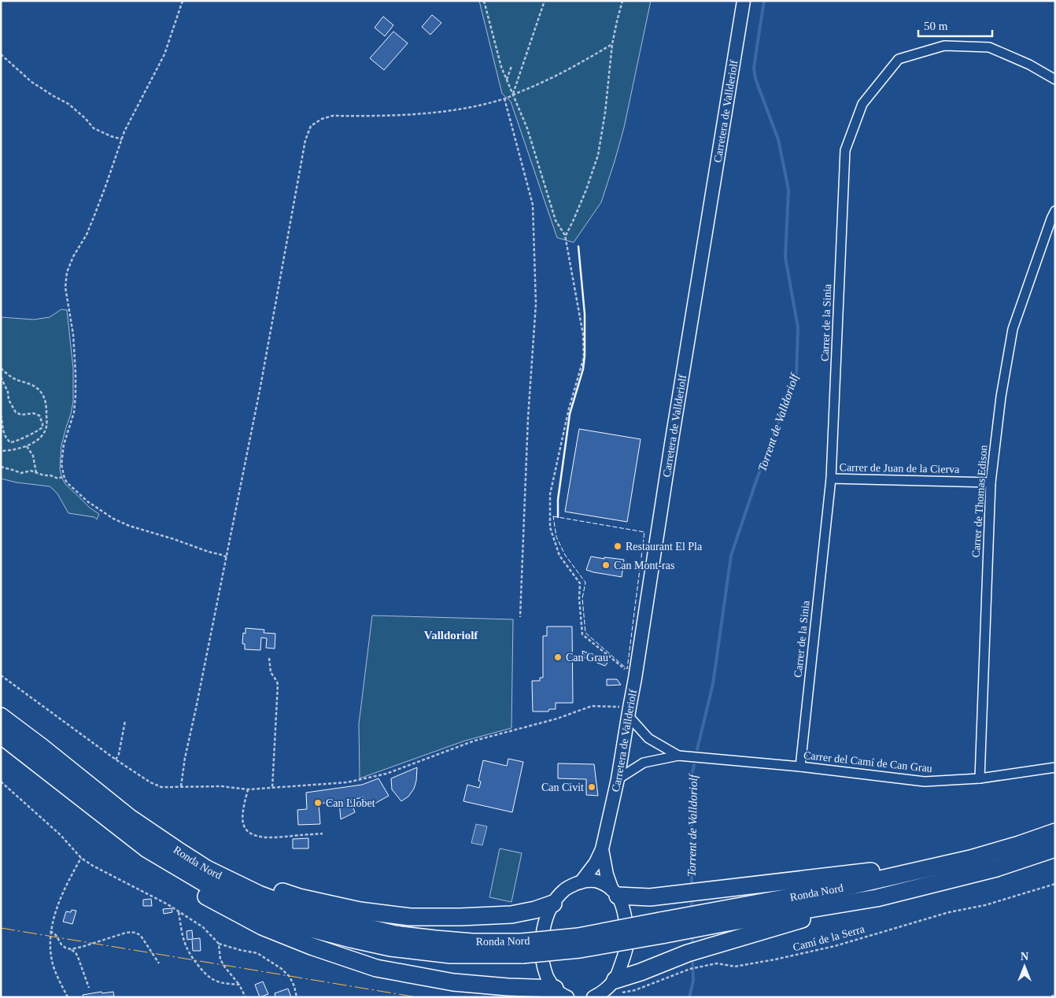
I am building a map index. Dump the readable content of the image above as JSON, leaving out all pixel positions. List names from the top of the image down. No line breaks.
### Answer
{"streets":{"highway":["Ronda Nord"],"street":["Carretera de Vallderiolf","Carrer de la Sinia","Carrer de Juan de la Cierva","Carrer de Thomas Edison","Carrer del Camí de Can Grau"],"path":["Camí de la Serra"]},"crossings":[["Carretera de Vallderiolf","Carrer del Camí de Can Grau"],["Carretera de Vallderiolf","Camí de la Serra"],["Carrer de la Sinia","Carrer de Juan de la Cierva"],["Carrer de la Sinia","Carrer del Camí de Can Grau"],["Carrer de Juan de la Cierva","Carrer de Thomas Edison"],["Carrer de Thomas Edison","Carrer del Camí de Can Grau"]],"districts":["Valldoriolf"],"water":["Torrent de Valldoriolf"],"places":["Restaurant El Pla","Can Mont-ras","Can Grau","Can Civit","Can Llobet"],"scale_bar":"50 m","north":"top"}
